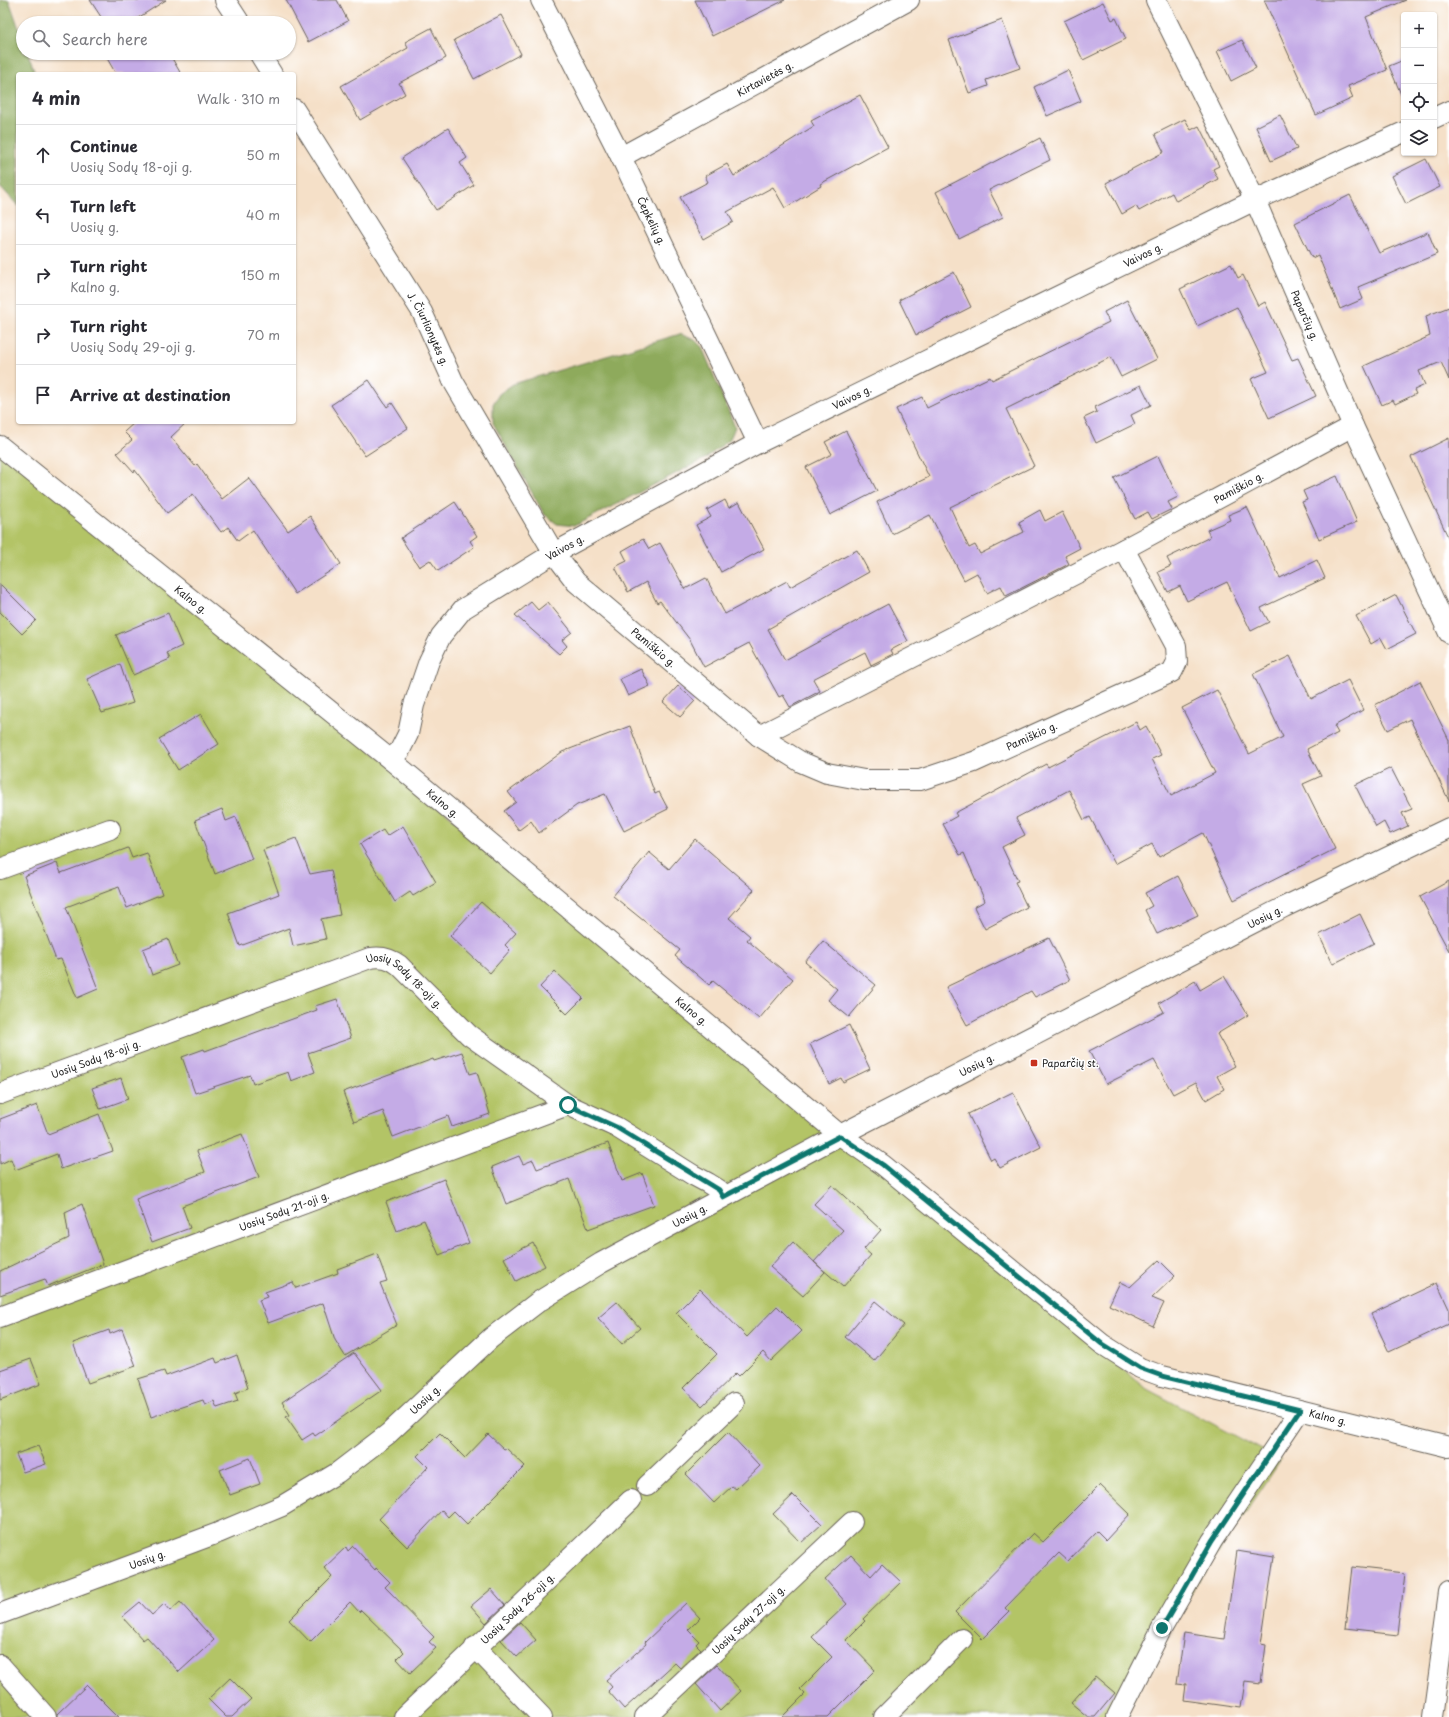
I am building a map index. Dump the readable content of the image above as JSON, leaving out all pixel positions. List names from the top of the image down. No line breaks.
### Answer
{"streets":{"street":["Kirtavietės g.","Čepkelių g.","Vaivos g.","Paparčių g.","J. Čiurlionytės g.","Pamiškio g.","Kalno g.","Uosių g.","Uosių Sodų 18-oji g.","Uosių Sodų 21-oji g.","Uosių Sodų 26-oji g.","Uosių Sodų 27-oji g."]},"crossings":[["Kirtavietės g.","Čepkelių g."],["Čepkelių g.","Vaivos g."],["Vaivos g.","Paparčių g."],["Vaivos g.","J. Čiurlionytės g."],["Vaivos g.","Pamiškio g."],["Vaivos g.","Kalno g."],["Paparčių g.","Pamiškio g."],["J. Čiurlionytės g.","Pamiškio g."],["Kalno g.","Uosių g."],["Uosių g.","Uosių Sodų 18-oji g."],["Uosių Sodų 18-oji g.","Uosių Sodų 21-oji g."]],"places":{"transit":["Paparčių st."]},"page":{"map_buttons":["+","−"],"search":"Search here","heading":["4 min","Walk · 310 m"],"list":[["Continue","Uosių Sodų 18-oji g.","50 m"],["Turn left","Uosių g.","40 m"],["Turn right","Kalno g.","150 m"],["Turn right","Uosių Sodų 29-oji g.","70 m"],"Arrive at destination"]}}
